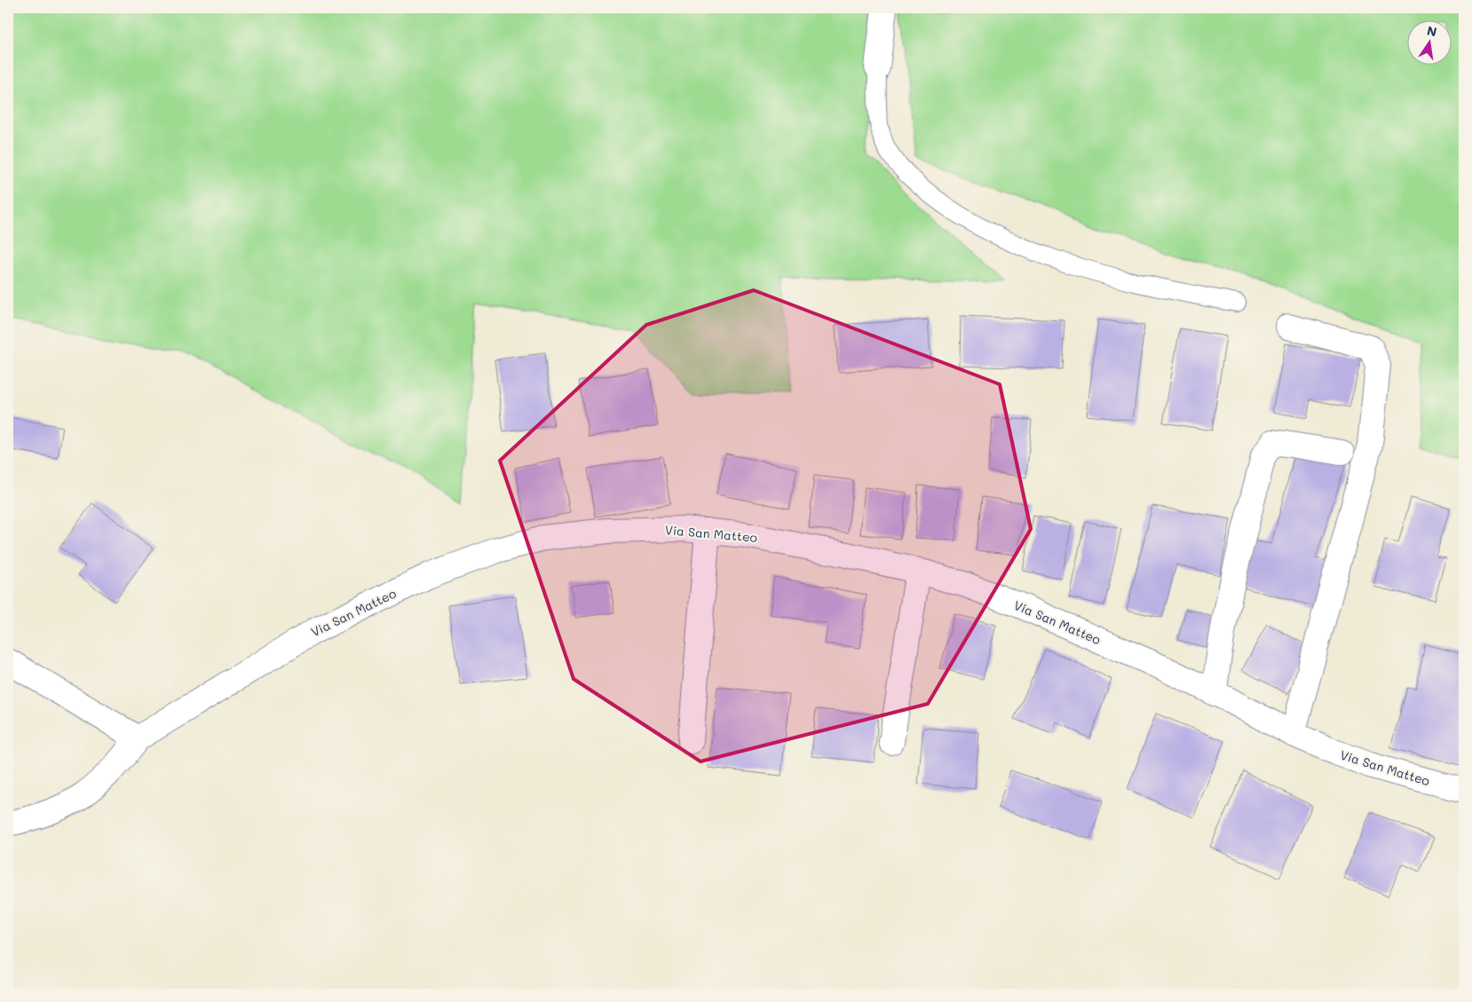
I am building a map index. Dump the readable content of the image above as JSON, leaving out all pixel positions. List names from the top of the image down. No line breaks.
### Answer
{"streets":{"street":["Via San Matteo"]},"north":"top"}
